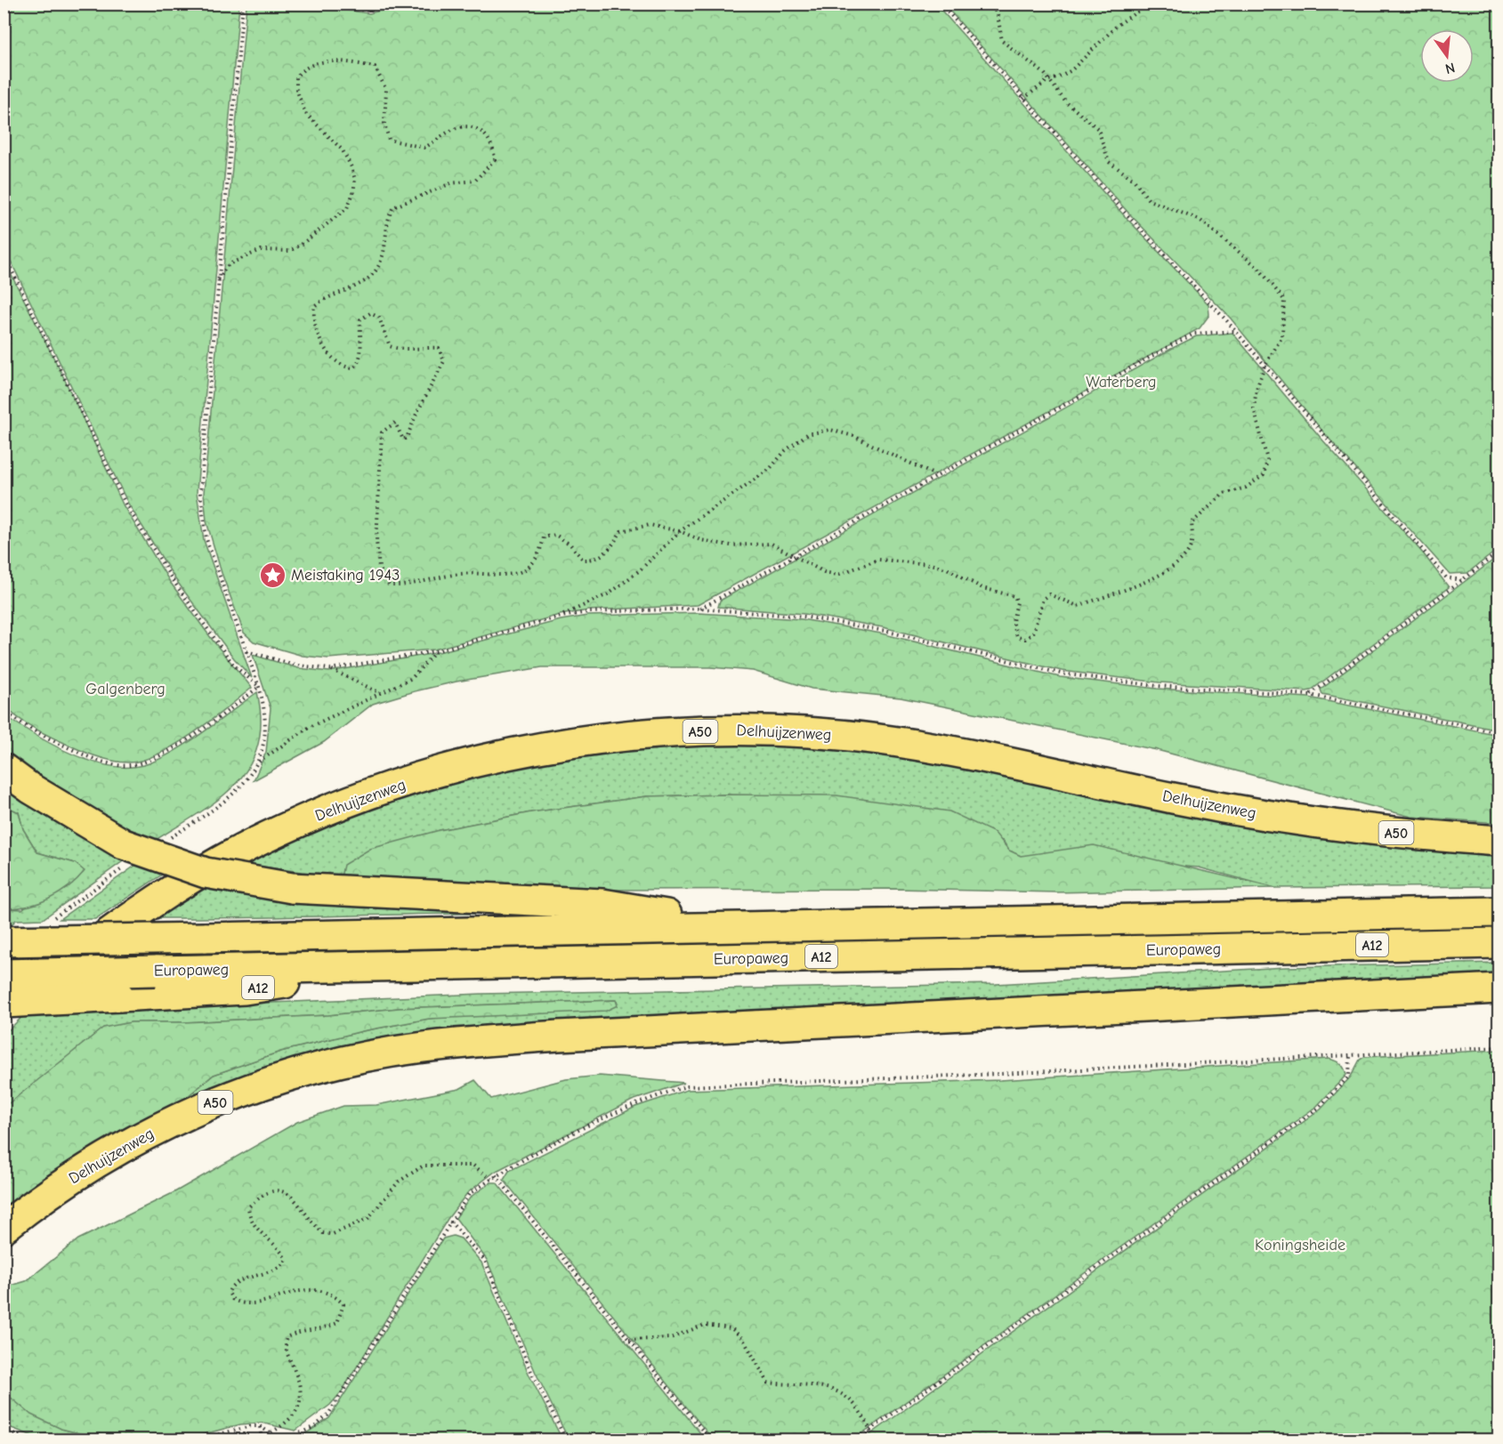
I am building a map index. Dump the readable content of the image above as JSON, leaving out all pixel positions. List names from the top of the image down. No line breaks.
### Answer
{"streets":{"highway":["A50","Delhuijzenweg","A12","Europaweg"]},"crossings":[["A12","Europaweg"]],"parks":["Waterberg","Galgenberg","Koningsheide"],"places":{"place":["Meistaking 1943"]},"north":"bottom"}
